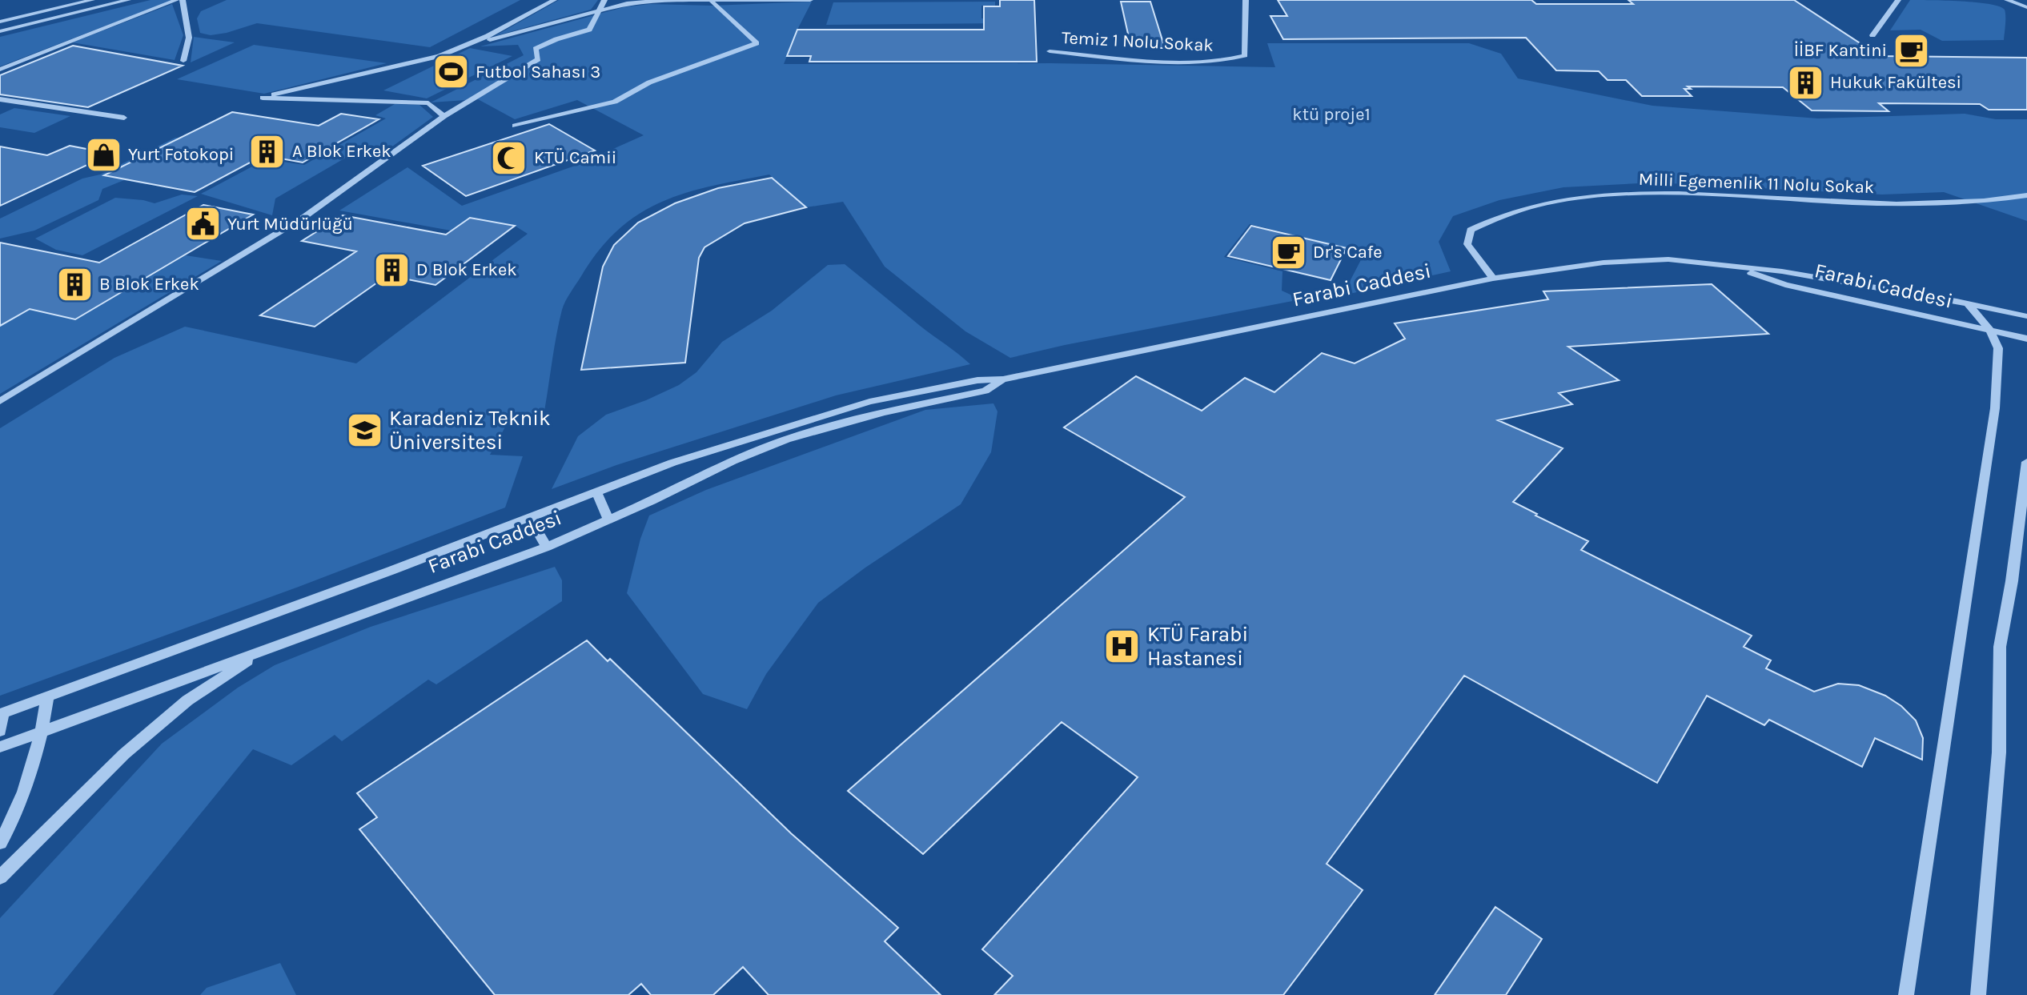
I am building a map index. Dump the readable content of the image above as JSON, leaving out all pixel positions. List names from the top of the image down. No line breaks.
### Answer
{"streets":{"street":["Temiz 1 Nolu Sokak","Milli Egemenlik 11 Nolu Sokak","Farabi Caddesi"]},"crossings":[["Milli Egemenlik 11 Nolu Sokak","Farabi Caddesi"]],"parks":["ktü proje1"],"places":{"cafe":["İİBF Kantini","Dr's Cafe"],"sports":["Futbol Sahası 3"],"building":["Hukuk Fakültesi","A Blok Erkek","D Blok Erkek","B Blok Erkek"],"shop":["Yurt Fotokopi"],"mosque":["KTÜ Camii"],"public building":["Yurt Müdürlüğü"],"school or university":["Karadeniz Teknik Üniversitesi"],"hospital":["KTÜ Farabi Hastanesi"]}}
